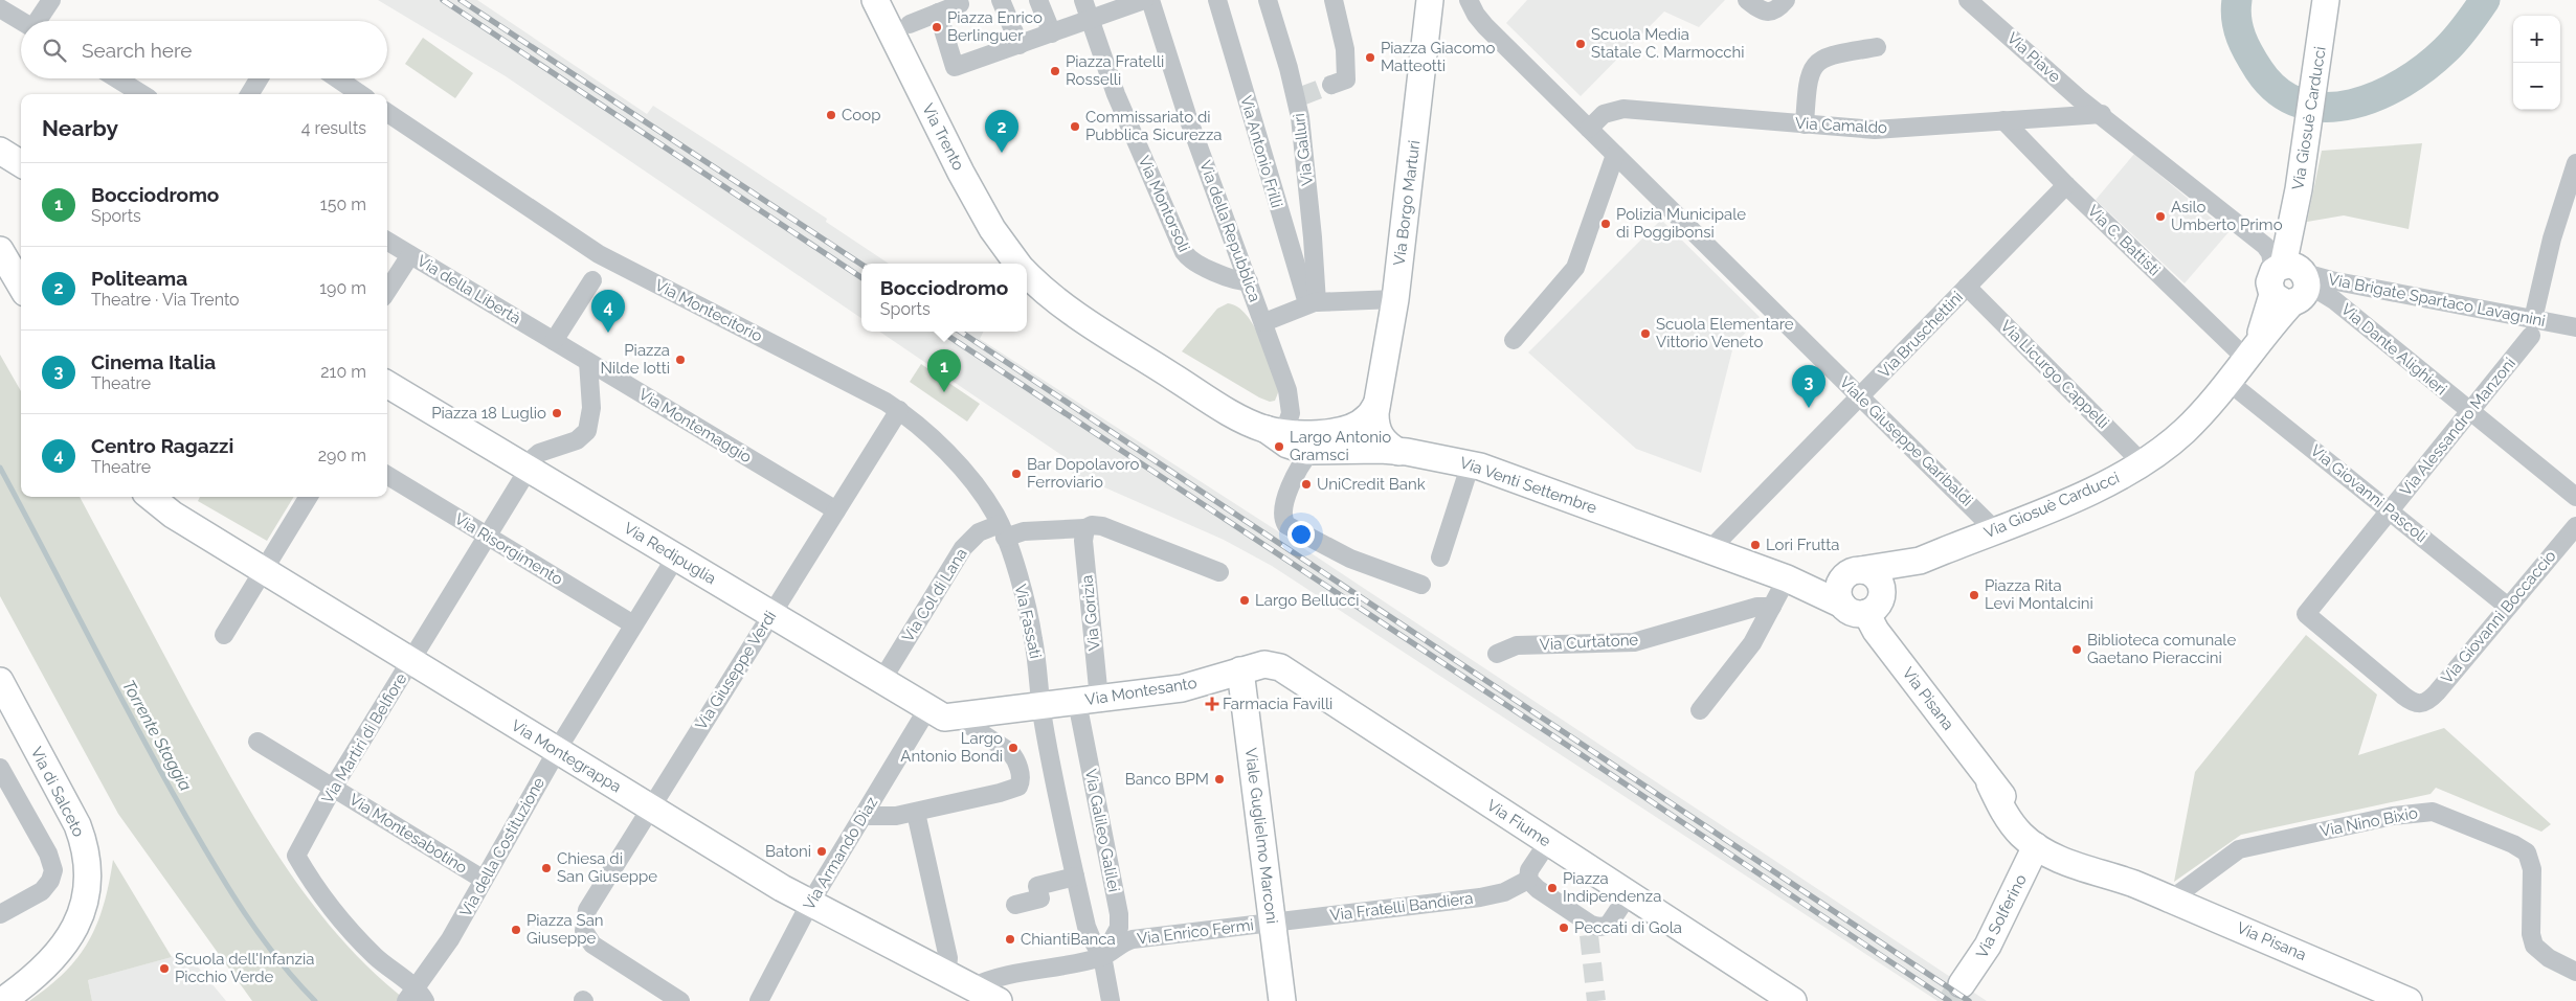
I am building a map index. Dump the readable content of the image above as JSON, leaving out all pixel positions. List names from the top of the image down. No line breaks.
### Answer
{"streets":{"main road":["Via Giosuè Carducci","Via Trento","Via Borgo Marturi","Via Venti Settembre","Via Redipuglia","Via Montesanto","Via Pisana","Via Montegrappa","Via di Salceto","Via Fiume","Viale Guglielmo Marconi","Via Solferino"],"street":["Via Piave","Via Camaldo","Via Gallurì","Via Antonio Frilli","Via Montorsoli","Via della Repubblica","Via C. Battisti","Via della Libertà","Via Brigate Spartaco Lavagnini","Via Montecitorio","Via Bruschettini","Via Dante Alighieri","Via Licurgo Cappelli","Via Montemaggio","Via Alessandro Manzoni","Viale Giuseppe Garibaldi","Via Giovanni Pascoli","Via Risorgimento","Via Col di Lana","Via Gorizia","Via Giovanni Boccaccio","Via Fassati","Via Curtatone","Via Giuseppe Verdi","Via Martiri di Belfiore","Via Nino Bixio","Via Galileo Galilei","Via Montesabotino","Via della Costituzione","Via Armando Diaz","Via Fratelli Bandiera","Via Enrico Fermi"]},"crossings":[["Via Piave","Via Camaldo"],["Via Giosuè Carducci","Via C. Battisti"],["Via Giosuè Carducci","Via Brigate Spartaco Lavagnini"],["Via Giosuè Carducci","Via Dante Alighieri"],["Via Giosuè Carducci","Via Licurgo Cappelli"],["Via Giosuè Carducci","Viale Giuseppe Garibaldi"],["Via Giosuè Carducci","Via Venti Settembre"],["Via Giosuè Carducci","Via Giovanni Pascoli"],["Via Giosuè Carducci","Via Pisana"],["Via Camaldo","Via C. Battisti"],["Via Camaldo","Viale Giuseppe Garibaldi"],["Via Trento","Via della Repubblica"],["Via Trento","Via Venti Settembre"],["Via Gallurì","Via Antonio Frilli"],["Via Montorsoli","Via della Repubblica"],["Via della Repubblica","Via Venti Settembre"],["Via C. Battisti","Via Bruschettini"],["Via della Libertà","Via Montemaggio"],["Via Brigate Spartaco Lavagnini","Via Dante Alighieri"],["Via Brigate Spartaco Lavagnini","Via Alessandro Manzoni"],["Via Montecitorio","Via Col di Lana"],["Via Montecitorio","Via Fassati"],["Via Montecitorio","Via Giuseppe Verdi"],["Via Bruschettini","Via Licurgo Cappelli"],["Via Bruschettini","Viale Giuseppe Garibaldi"],["Via Bruschettini","Via Venti Settembre"],["Via Dante Alighieri","Via Alessandro Manzoni"],["Via Montemaggio","Via Giuseppe Verdi"],["Via Alessandro Manzoni","Via Giovanni Pascoli"],["Via Alessandro Manzoni","Via Giovanni Boccaccio"],["Via Venti Settembre","Via Pisana"],["Via Giovanni Pascoli","Via Giovanni Boccaccio"],["Via Risorgimento","Via Martiri di Belfiore"],["Via Risorgimento","Via della Costituzione"],["Via Redipuglia","Via Col di Lana"],["Via Redipuglia","Via Giuseppe Verdi"],["Via Redipuglia","Via Montesanto"],["Via Redipuglia","Via Martiri di Belfiore"],["Via Redipuglia","Via della Costituzione"],["Via Redipuglia","Via Armando Diaz"],["Via Col di Lana","Via Fassati"],["Via Gorizia","Via Montesanto"],["Via Gorizia","Via Galileo Galilei"],["Via Fassati","Via Montesanto"],["Via Giuseppe Verdi","Via Montegrappa"],["Via Montesanto","Via Fiume"],["Via Montesanto","Via Galileo Galilei"],["Via Montesanto","Viale Guglielmo Marconi"],["Via Pisana","Via Nino Bixio"],["Via Pisana","Via Solferino"],["Via Martiri di Belfiore","Via Montegrappa"],["Via Martiri di Belfiore","Via Montesabotino"],["Via Martiri di Belfiore","Via della Costituzione"],["Via Montegrappa","Via della Costituzione"],["Via Montegrappa","Via Armando Diaz"],["Via Montegrappa","Via Enrico Fermi"],["Via Fiume","Viale Guglielmo Marconi"],["Via Galileo Galilei","Via Enrico Fermi"],["Via Montesabotino","Via della Costituzione"],["Viale Guglielmo Marconi","Via Fratelli Bandiera"],["Viale Guglielmo Marconi","Via Enrico Fermi"],["Via Fratelli Bandiera","Via Enrico Fermi"]],"water":["Torrente Staggia"],"places":{"other":["Piazza Enrico Berlinguer","Scuola Media Statale C. Marmocchi","Piazza Giacomo Matteotti","Piazza Fratelli Rosselli","Coop","Commissariato di Pubblica Sicurezza","Asilo Umberto Primo","Polizia Municipale di Poggibonsi","Scuola Elementare Vittorio Veneto","Piazza Nilde Iotti","Piazza 18 Luglio","Largo Antonio Gramsci","Bar Dopolavoro Ferroviario","UniCredit Bank","Lori Frutta","Piazza Rita Levi Montalcini","Largo Bellucci","Biblioteca comunale Gaetano Pieraccini","Largo Antonio Bondi","Banco BPM","Batoni","Chiesa di San Giuseppe","Piazza Indipendenza","Peccati di Gola","Piazza San Giuseppe","ChiantiBanca","Scuola dell'Infanzia Picchio Verde"],"health":["Farmacia Favilli"]},"page":{"map_buttons":["+","−"],"search":"Search here","heading":["Nearby","4 results"],"pins":["2","4","1","3"],"list":[{"mark":"1","name":"Bocciodromo","note":"Sports","value":"150 m"},{"mark":"2","name":"Politeama","note":"Theatre · Via Trento","value":"190 m"},{"mark":"3","name":"Cinema Italia","note":"Theatre","value":"210 m"},{"mark":"4","name":"Centro Ragazzi","note":"Theatre","value":"290 m"}],"popup":["Bocciodromo","Sports"]}}
